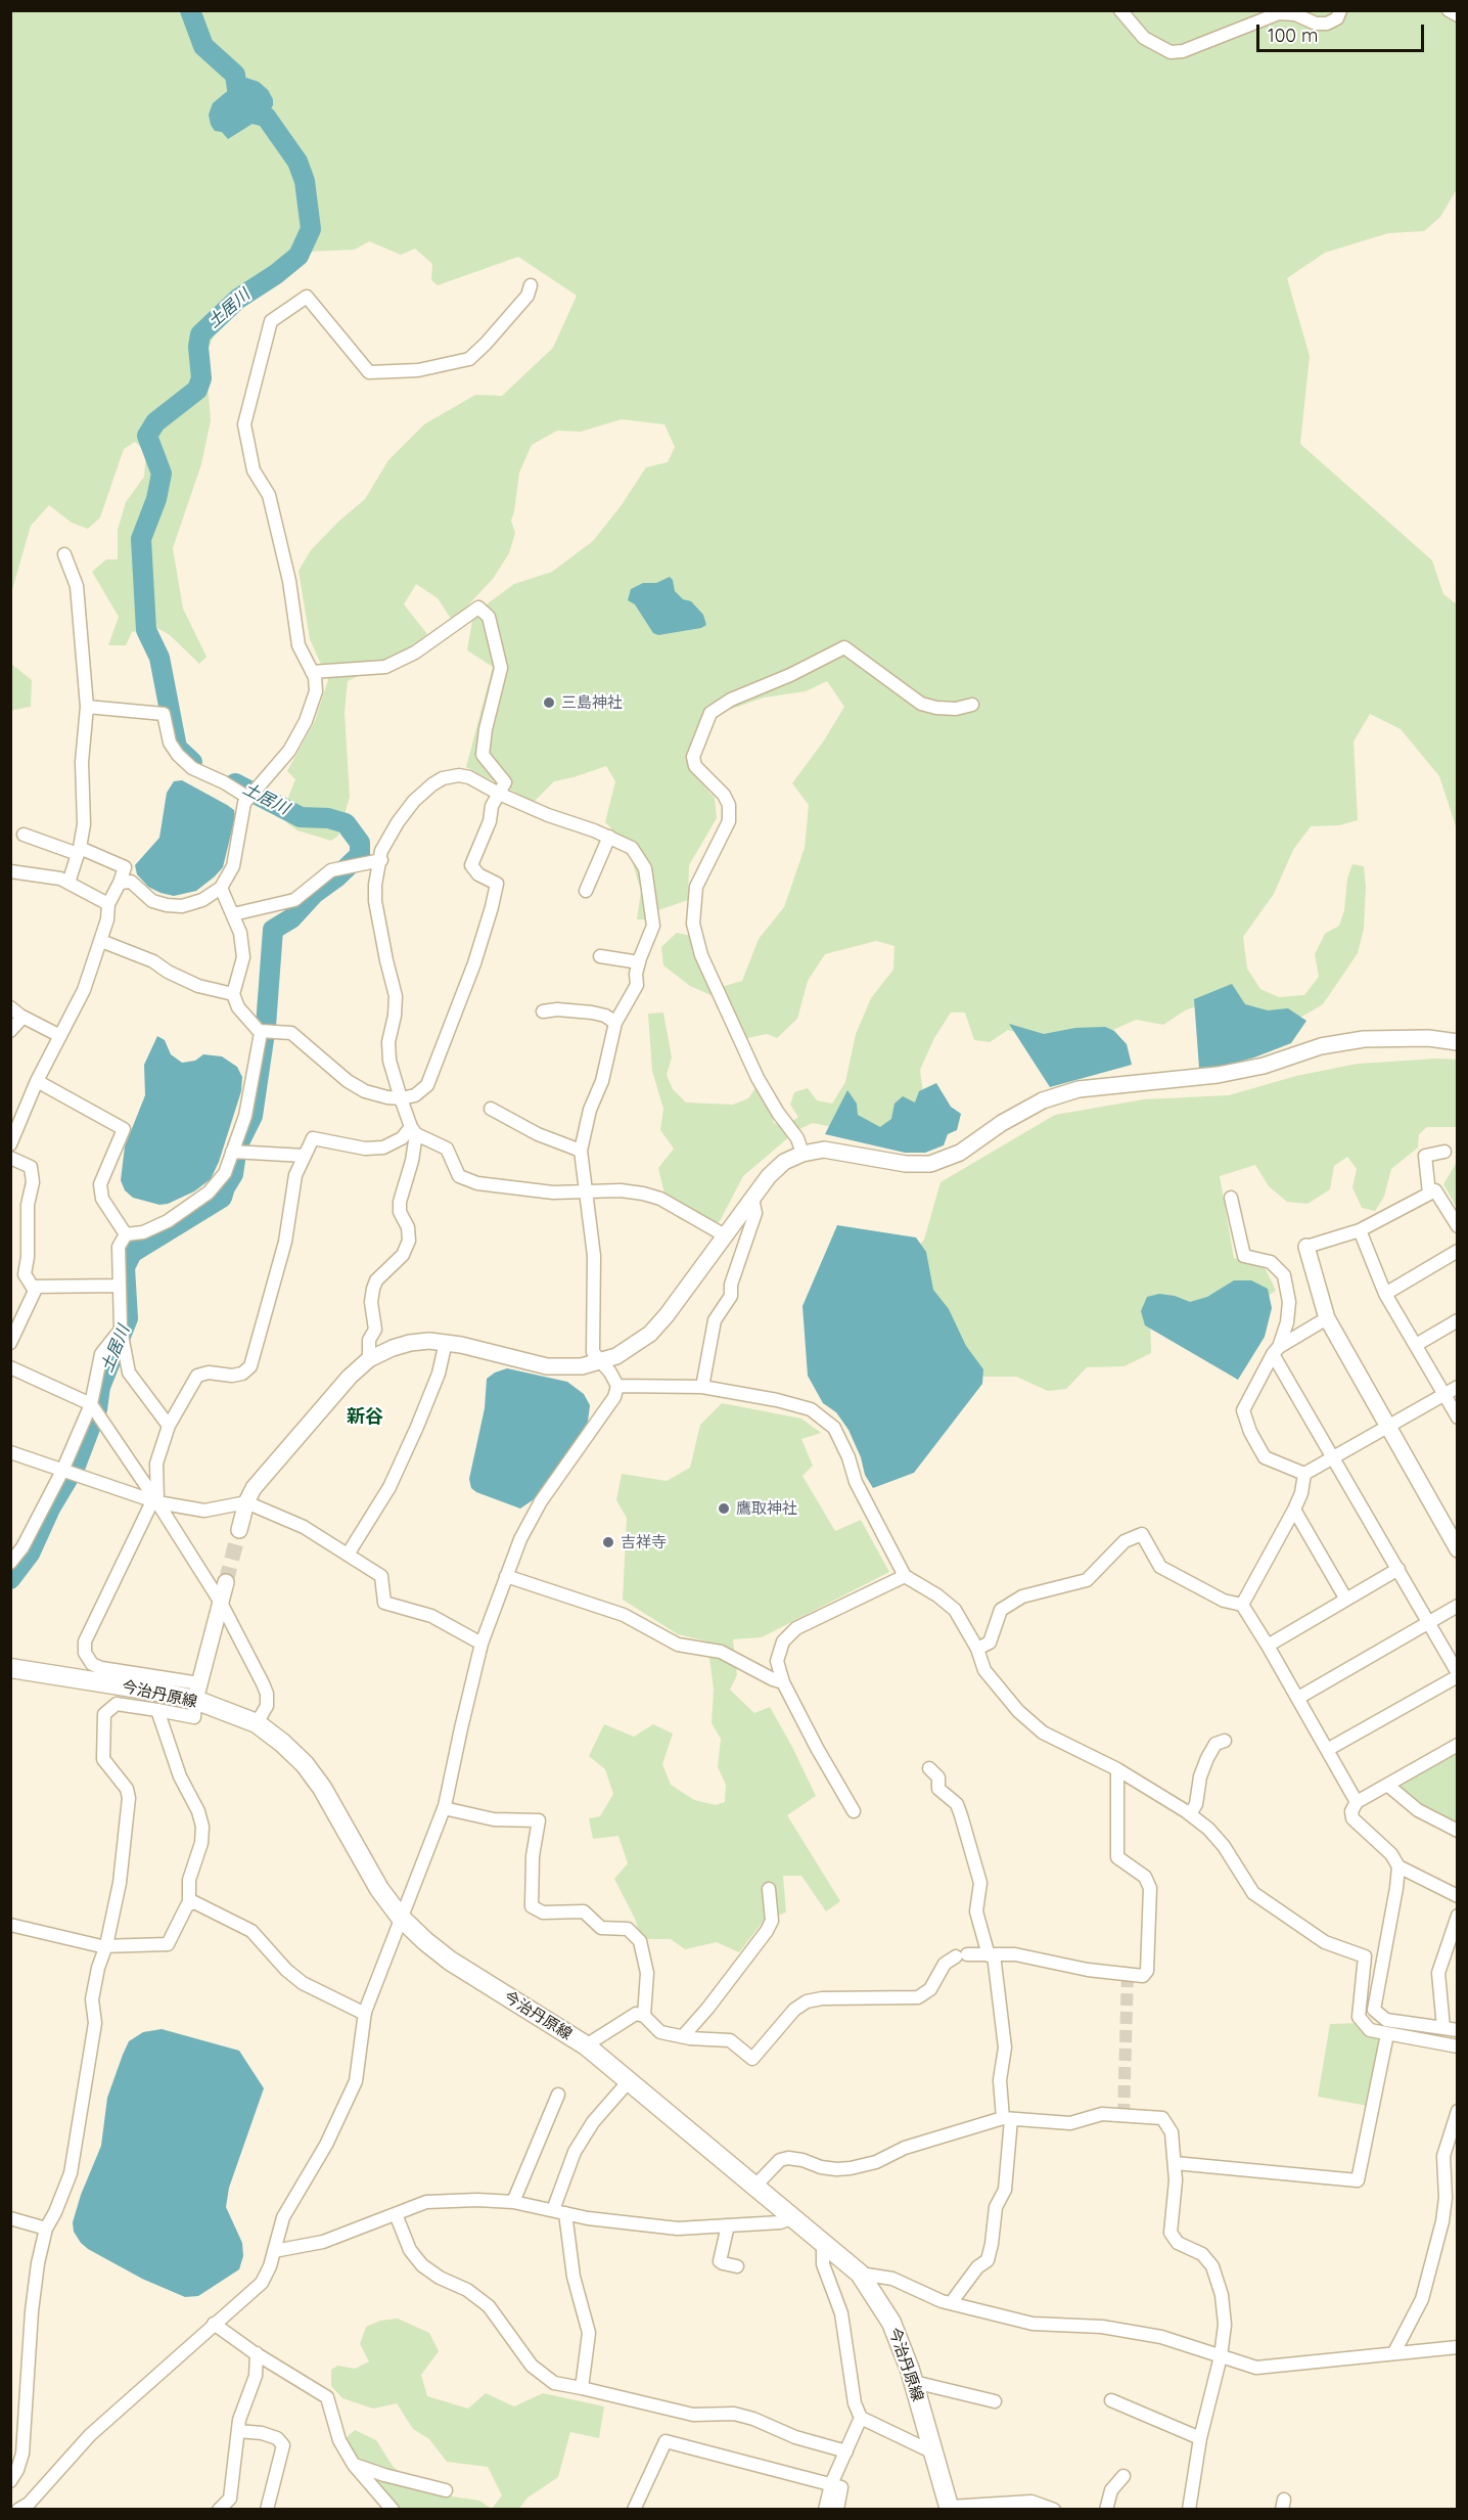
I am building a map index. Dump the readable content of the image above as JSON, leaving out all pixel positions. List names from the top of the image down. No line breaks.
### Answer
{"streets":{"main road":["今治丹原線"]},"districts":["新谷"],"water":["土居川"],"places":["三島神社","鷹取神社","吉祥寺"],"scale_bar":"100 m"}
